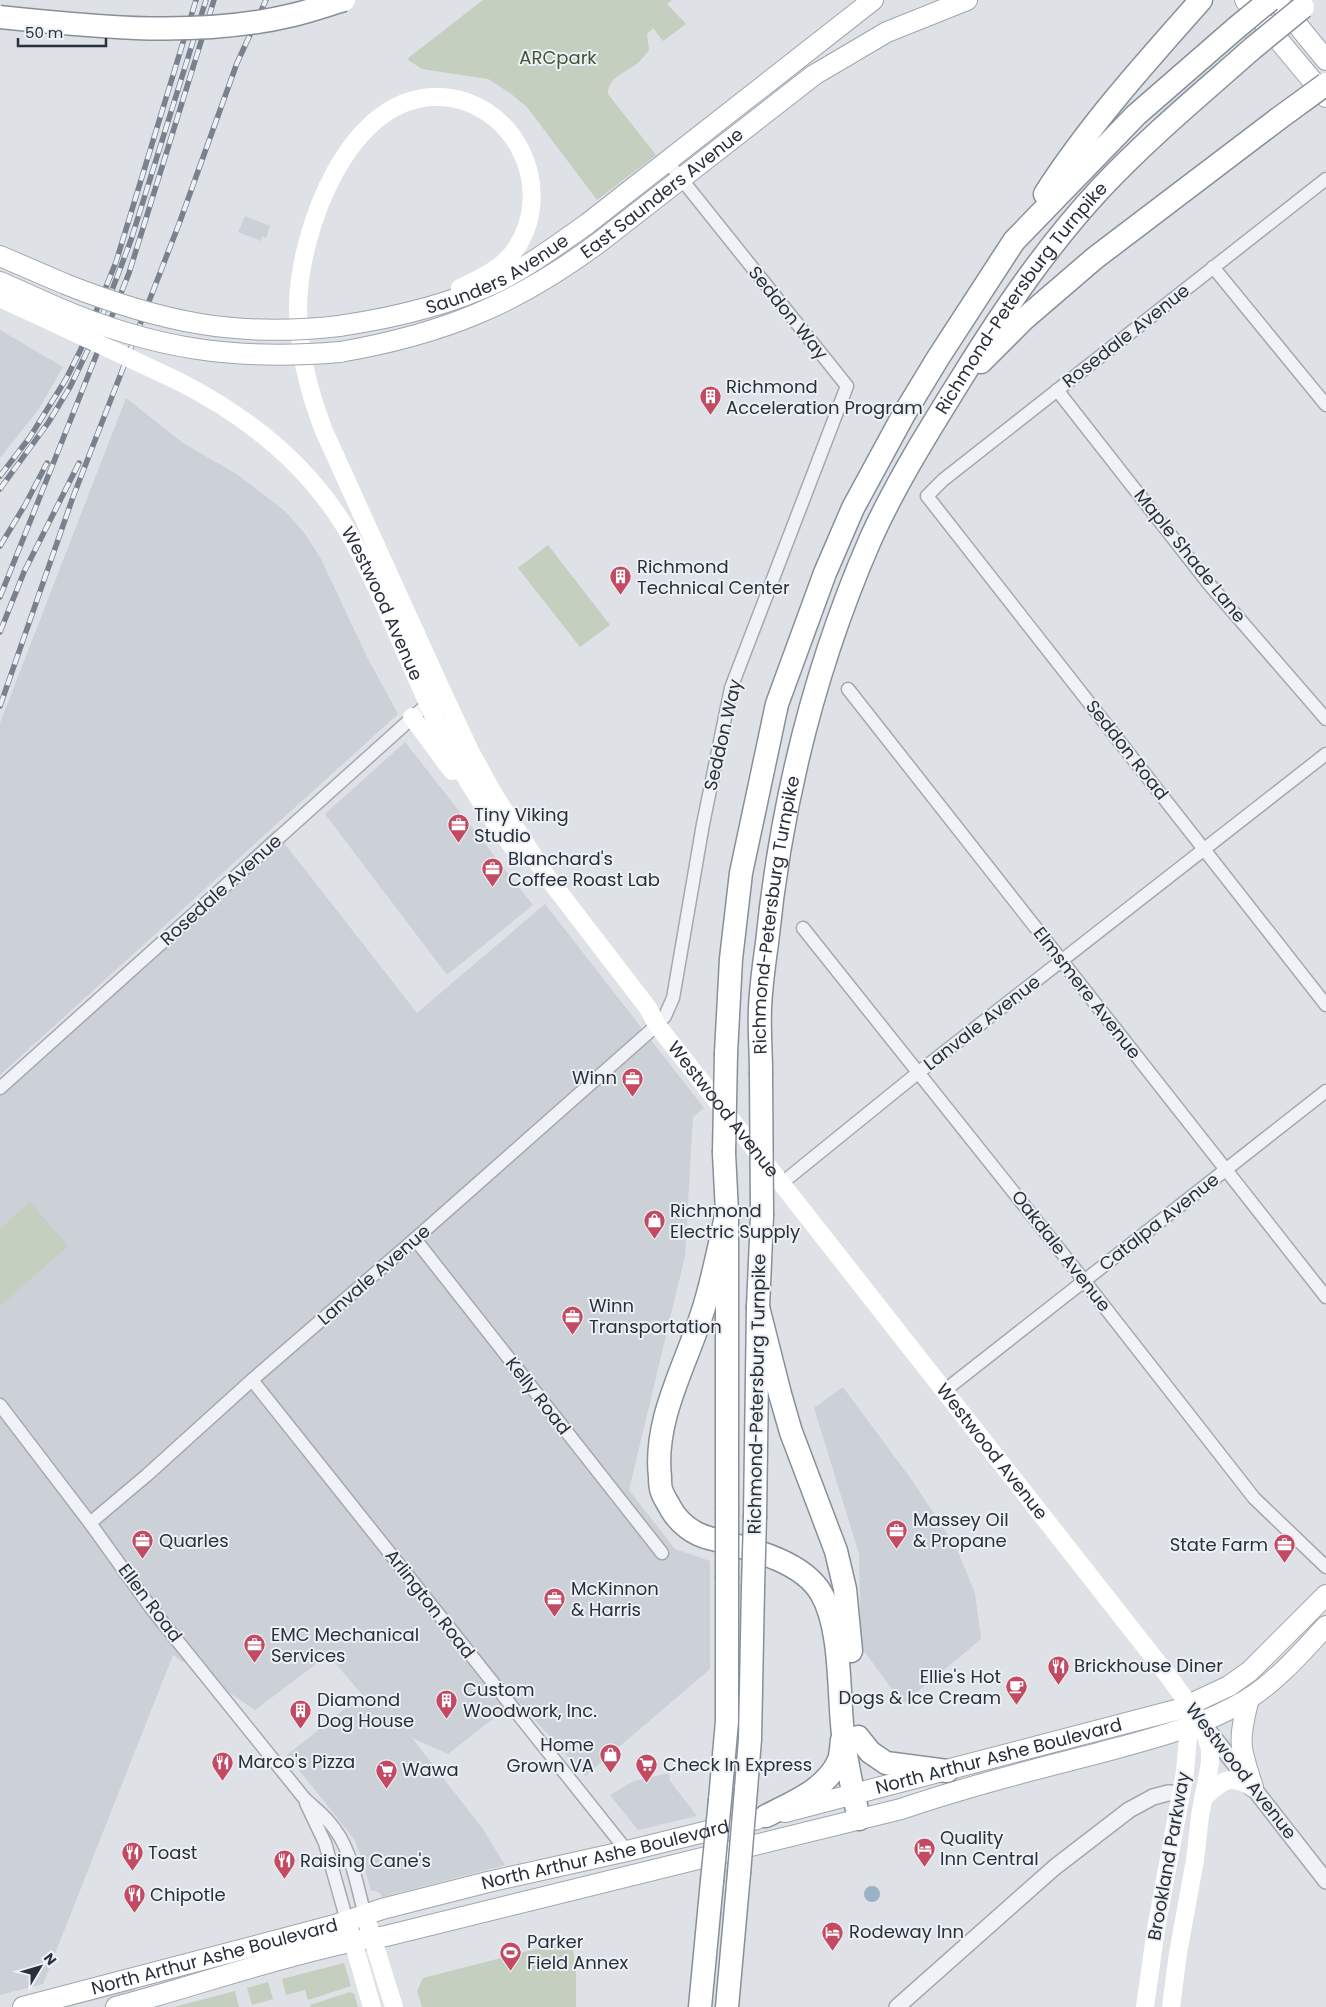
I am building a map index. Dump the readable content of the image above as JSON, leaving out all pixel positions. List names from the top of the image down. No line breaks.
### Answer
{"streets":{"highway":["Richmond-Petersburg Turnpike"],"main road":["East Saunders Avenue","Saunders Avenue","Westwood Avenue","North Arthur Ashe Boulevard","Brookland Parkway"],"street":["Seddon Way","Rosedale Avenue","Maple Shade Lane","Seddon Road","Elmsmere Avenue","Lanvale Avenue","Catalpa Avenue","Oakdale Avenue","Kelly Road","Ellen Road","Arlington Road"]},"crossings":[["East Saunders Avenue","Seddon Way"],["East Saunders Avenue","Westwood Avenue"],["Saunders Avenue","Seddon Way"],["Saunders Avenue","Westwood Avenue"],["Seddon Way","Westwood Avenue"],["Seddon Way","Lanvale Avenue"],["Rosedale Avenue","Maple Shade Lane"],["Rosedale Avenue","Westwood Avenue"],["Rosedale Avenue","Seddon Road"],["Westwood Avenue","Lanvale Avenue"],["Westwood Avenue","Catalpa Avenue"],["Westwood Avenue","North Arthur Ashe Boulevard"],["Westwood Avenue","Brookland Parkway"],["Seddon Road","Lanvale Avenue"],["Elmsmere Avenue","Lanvale Avenue"],["Elmsmere Avenue","Catalpa Avenue"],["Lanvale Avenue","Oakdale Avenue"],["Lanvale Avenue","Kelly Road"],["Lanvale Avenue","Ellen Road"],["Lanvale Avenue","Arlington Road"],["Catalpa Avenue","Oakdale Avenue"],["Ellen Road","North Arthur Ashe Boulevard"],["Arlington Road","North Arthur Ashe Boulevard"],["North Arthur Ashe Boulevard","Brookland Parkway"]],"parks":["ARCpark"],"places":{"building":["Richmond Acceleration Program","Richmond Technical Center","Custom Woodwork, Inc.","Diamond Dog House"],"office":["Tiny Viking Studio","Blanchard's Coffee Roast Lab","Winn","Winn Transportation","Massey Oil & Propane","Quarles","State Farm","McKinnon & Harris","EMC Mechanical Services"],"shop":["Richmond Electric Supply","Home Grown VA"],"restaurant":["Brickhouse Diner","Marco's Pizza","Toast","Raising Cane's","Chipotle"],"cafe":["Ellie's Hot Dogs & Ice Cream"],"supermarket":["Check In Express","Wawa"],"hotel":["Quality Inn Central","Rodeway Inn"],"sports":["Parker Field Annex"]},"scale_bar":"50 m","north":"top right"}
